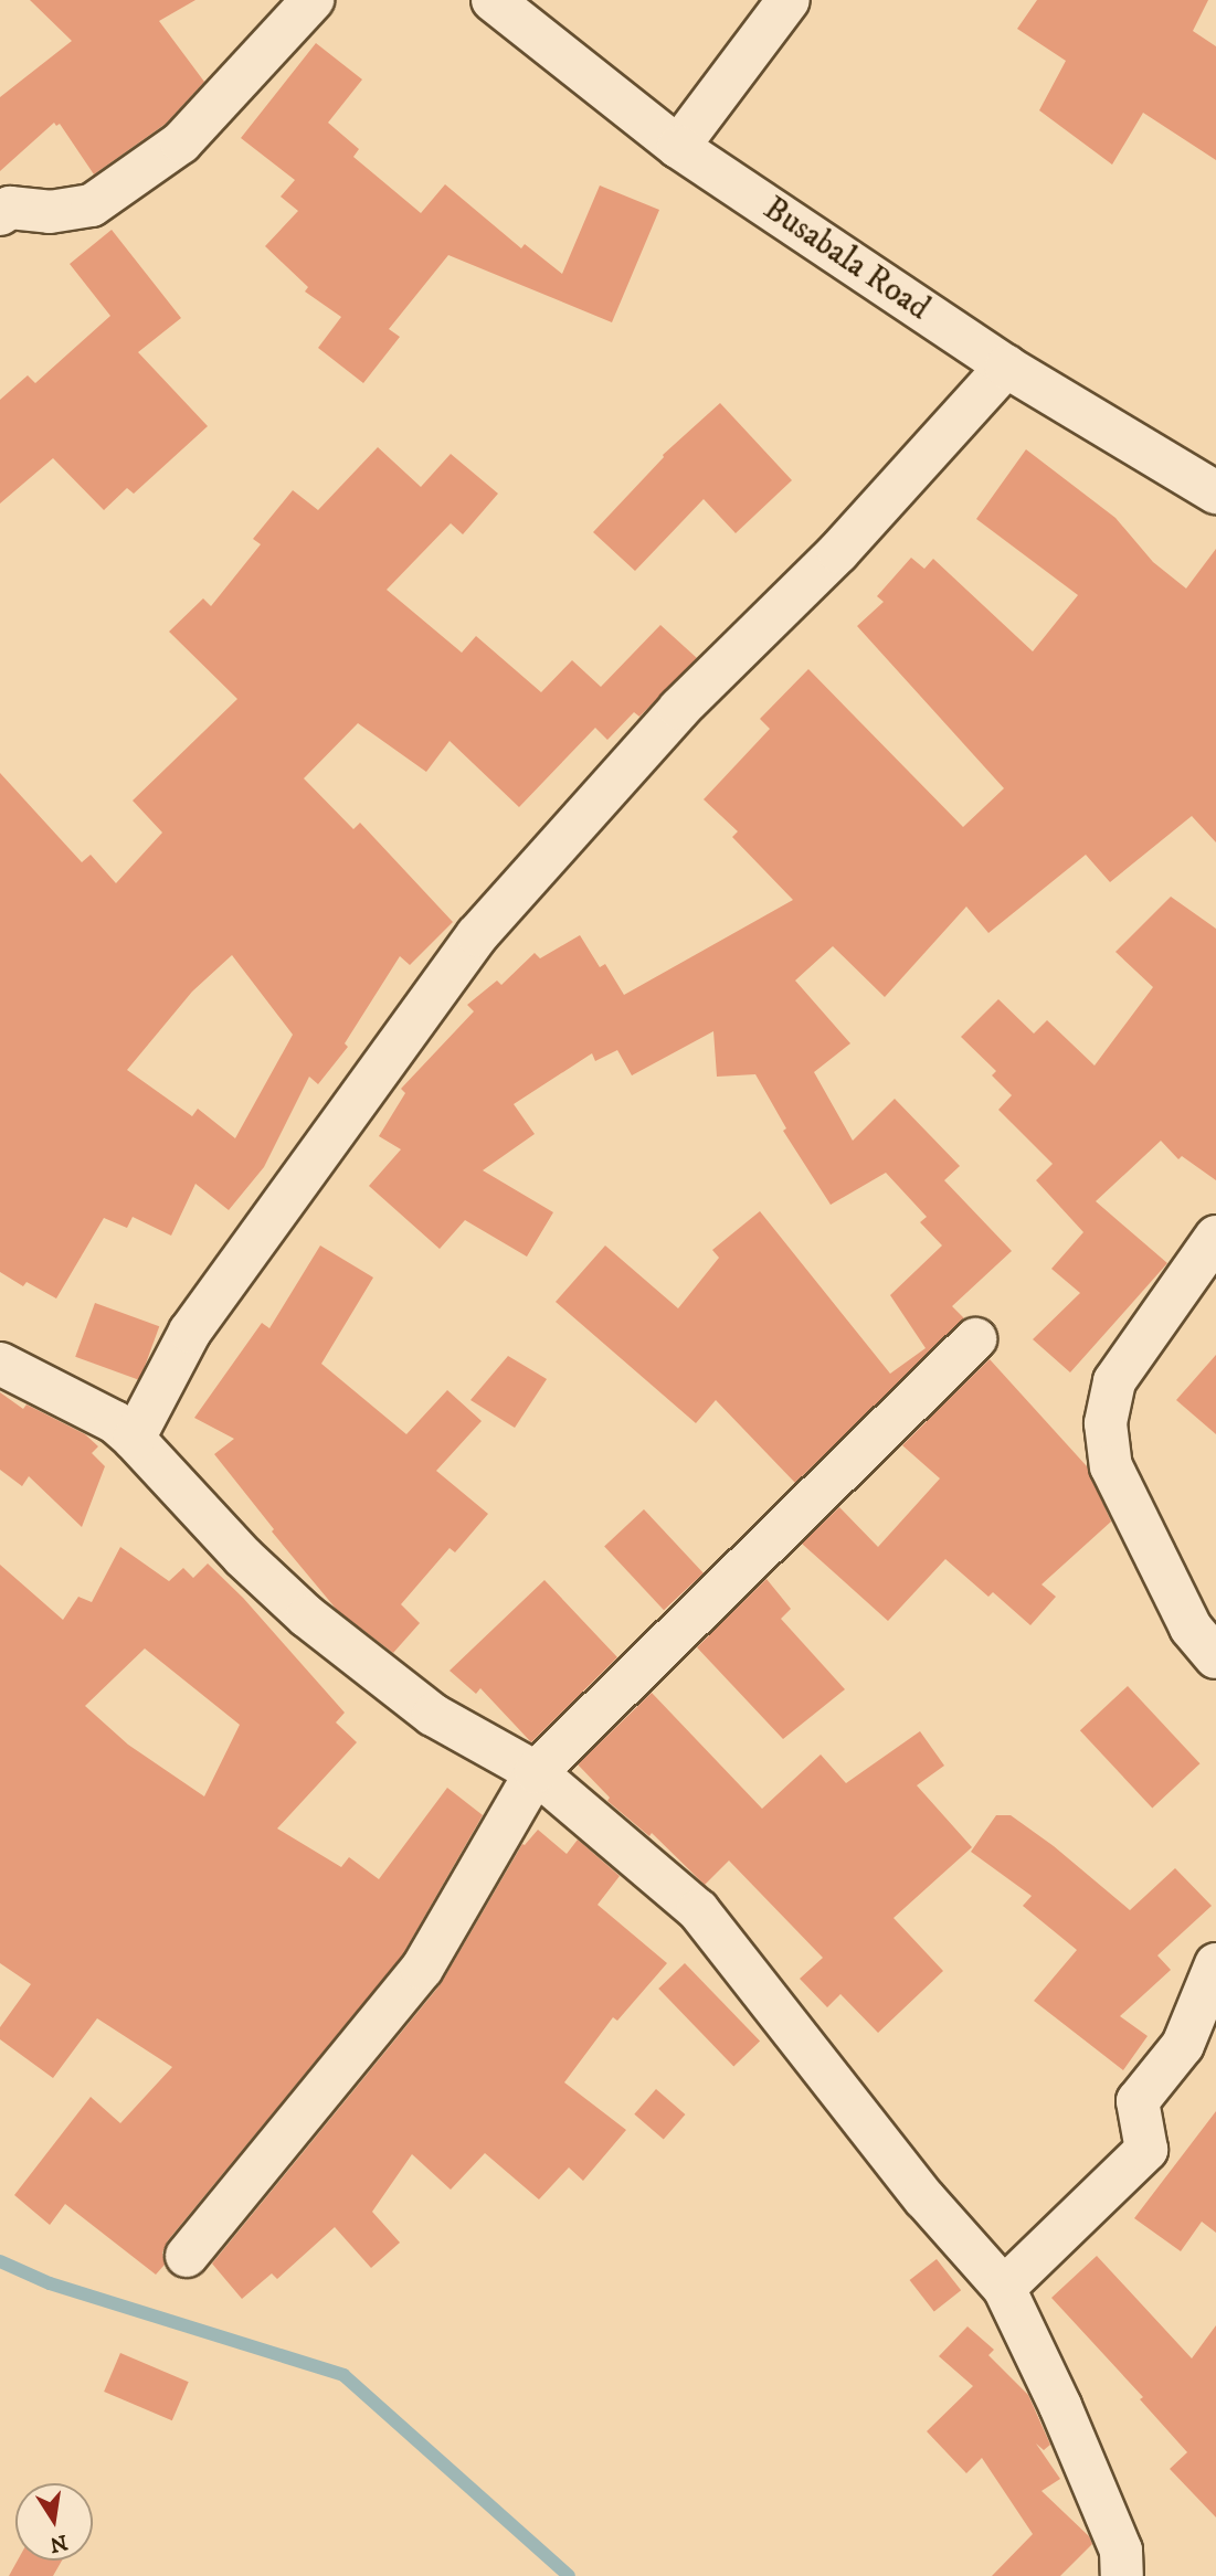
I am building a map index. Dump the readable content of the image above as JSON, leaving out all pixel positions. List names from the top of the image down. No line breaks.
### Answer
{"streets":{"street":["Busabala Road"]},"north":"bottom"}
